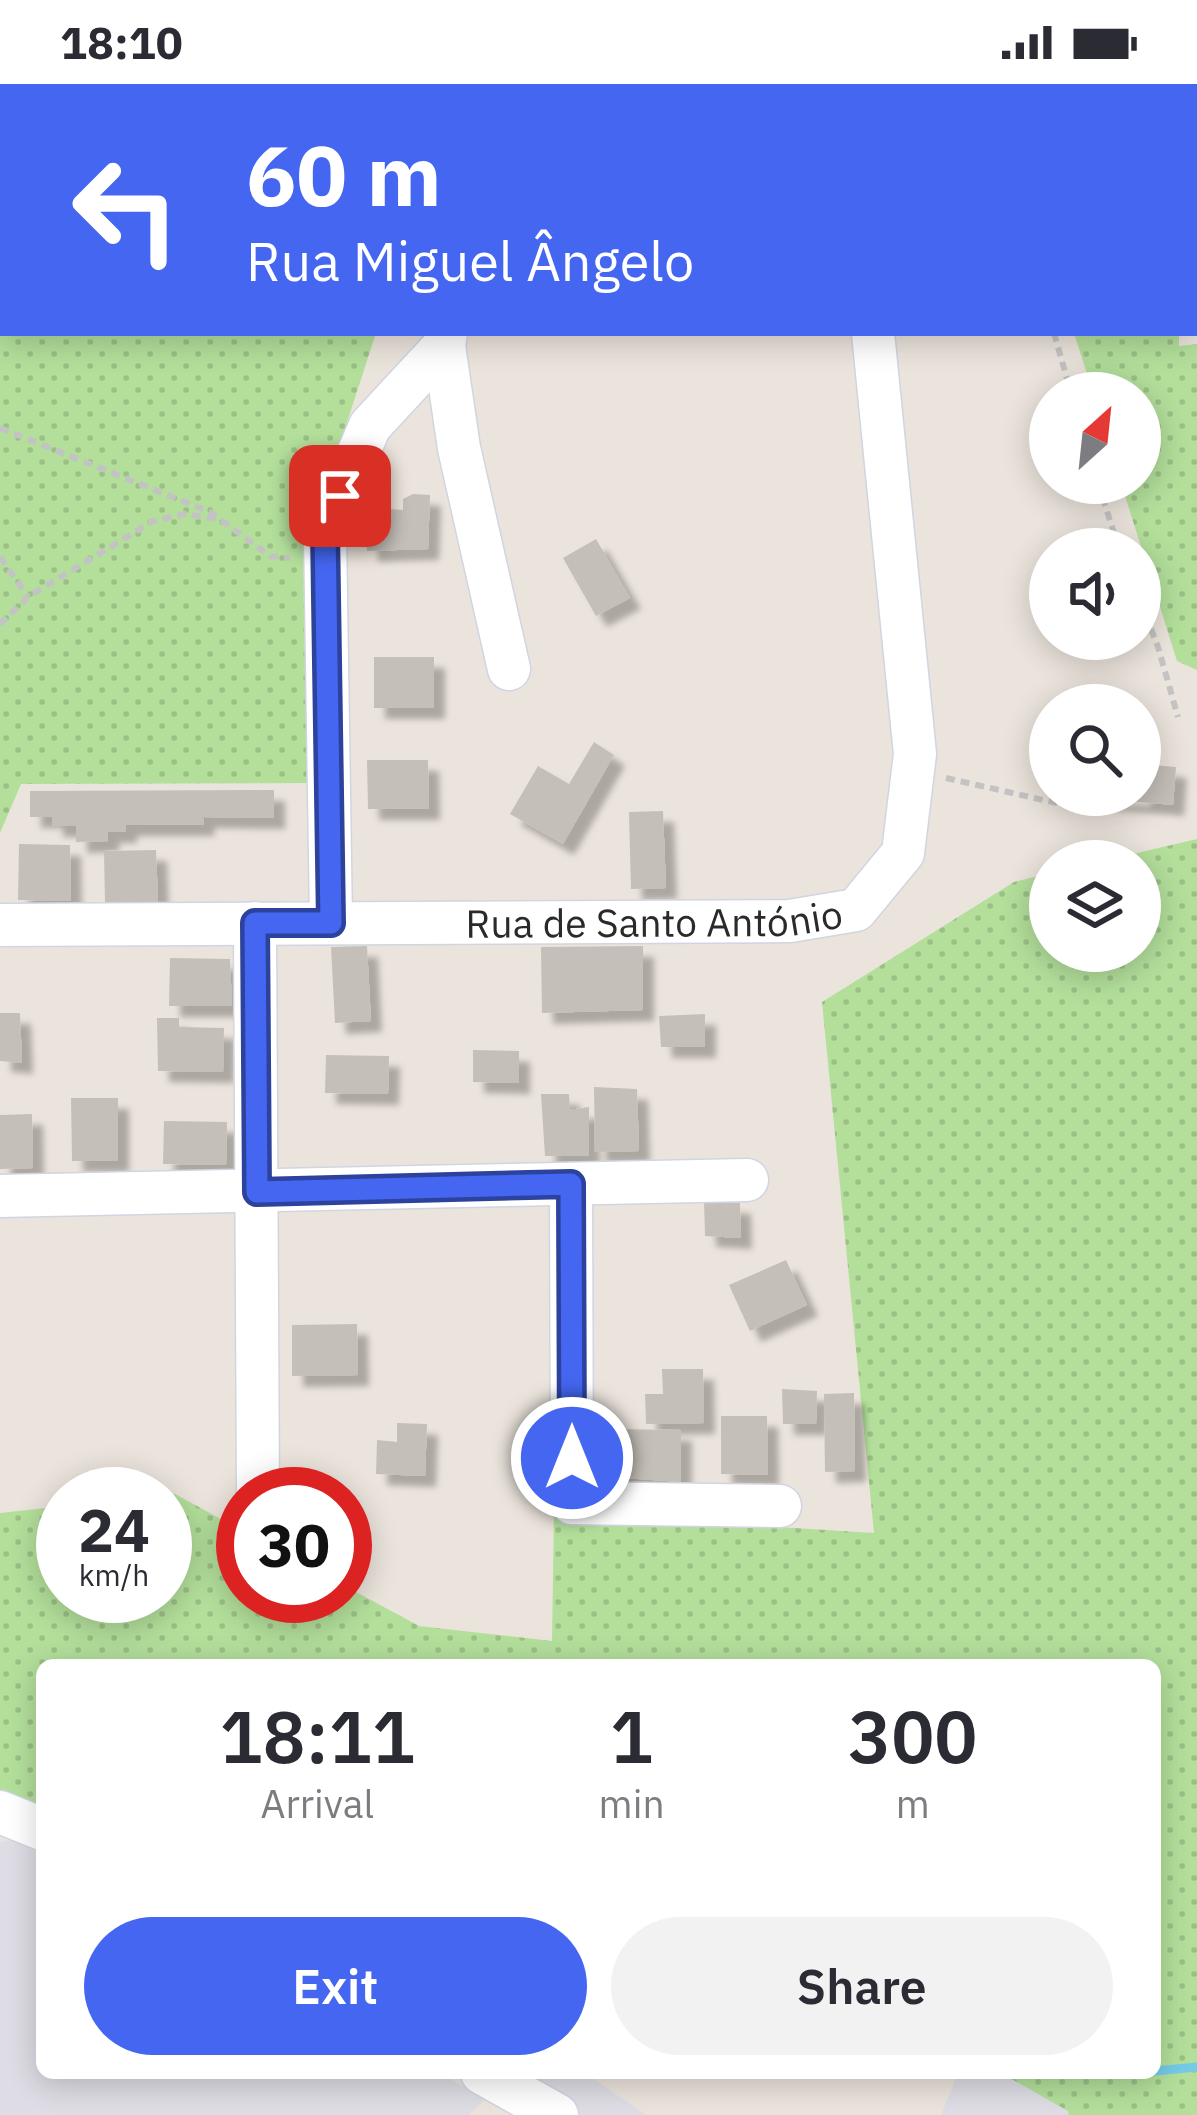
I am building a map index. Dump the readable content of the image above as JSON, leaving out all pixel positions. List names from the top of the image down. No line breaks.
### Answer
{"streets":{"street":["Rua de Santo António"]},"north":"top right","page":{"status":"18:10","turn":["60 m","Rua Miguel Ângelo"],"speed":"24 km/h","limit":"30","eta":["18:11","Arrival","1","min","300","m"],"buttons":["Exit","Share"]}}
